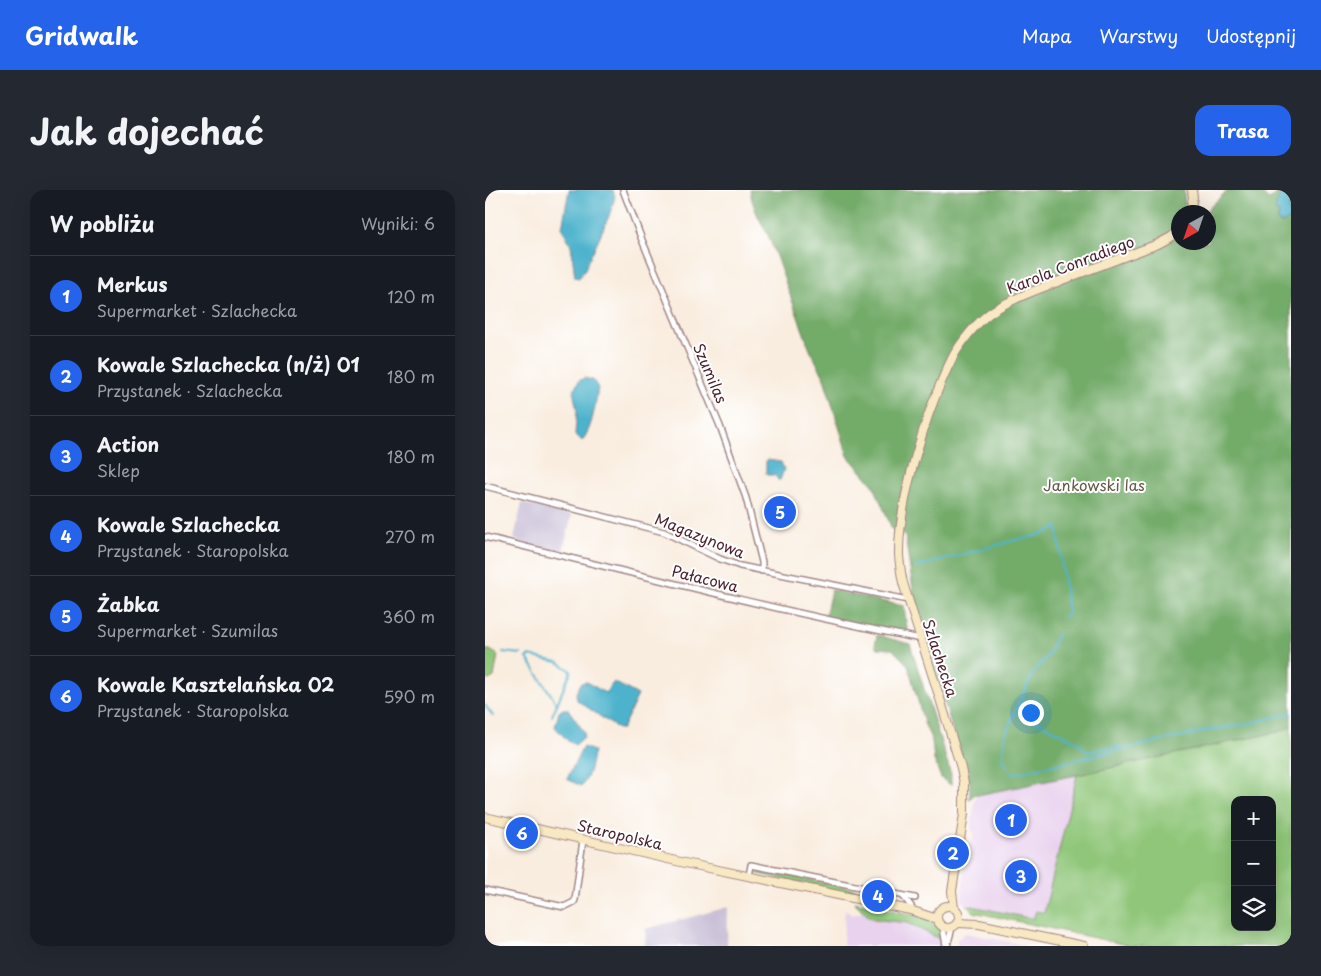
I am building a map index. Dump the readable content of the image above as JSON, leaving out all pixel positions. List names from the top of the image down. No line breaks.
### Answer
{"streets":{"street":["Karola Conradiego","Szumilas","Magazynowa","Pałacowa","Szlachecka","Staropolska"]},"crossings":[["Karola Conradiego","Szlachecka"],["Szumilas","Magazynowa"],["Magazynowa","Szlachecka"],["Pałacowa","Szlachecka"],["Szlachecka","Staropolska"]],"parks":["Jankowski las"],"north":"bottom left","page":{"header":"Gridwalk","nav":["Mapa","Warstwy","Udostępnij"],"title":"Jak dojechać","buttons":"Trasa","heading":["W pobliżu","Wyniki: 6"],"list":[{"mark":"1","name":"Merkus","note":"Supermarket · Szlachecka","value":"120 m"},{"mark":"2","name":"Kowale Szlachecka (n/ż) 01","note":"Przystanek · Szlachecka","value":"180 m"},{"mark":"3","name":"Action","note":"Sklep","value":"180 m"},{"mark":"4","name":"Kowale Szlachecka","note":"Przystanek · Staropolska","value":"270 m"},{"mark":"5","name":"Żabka","note":"Supermarket · Szumilas","value":"360 m"},{"mark":"6","name":"Kowale Kasztelańska 02","note":"Przystanek · Staropolska","value":"590 m"}],"pins":["5","1","6","2","3","4"],"map_buttons":["+","−"]}}
